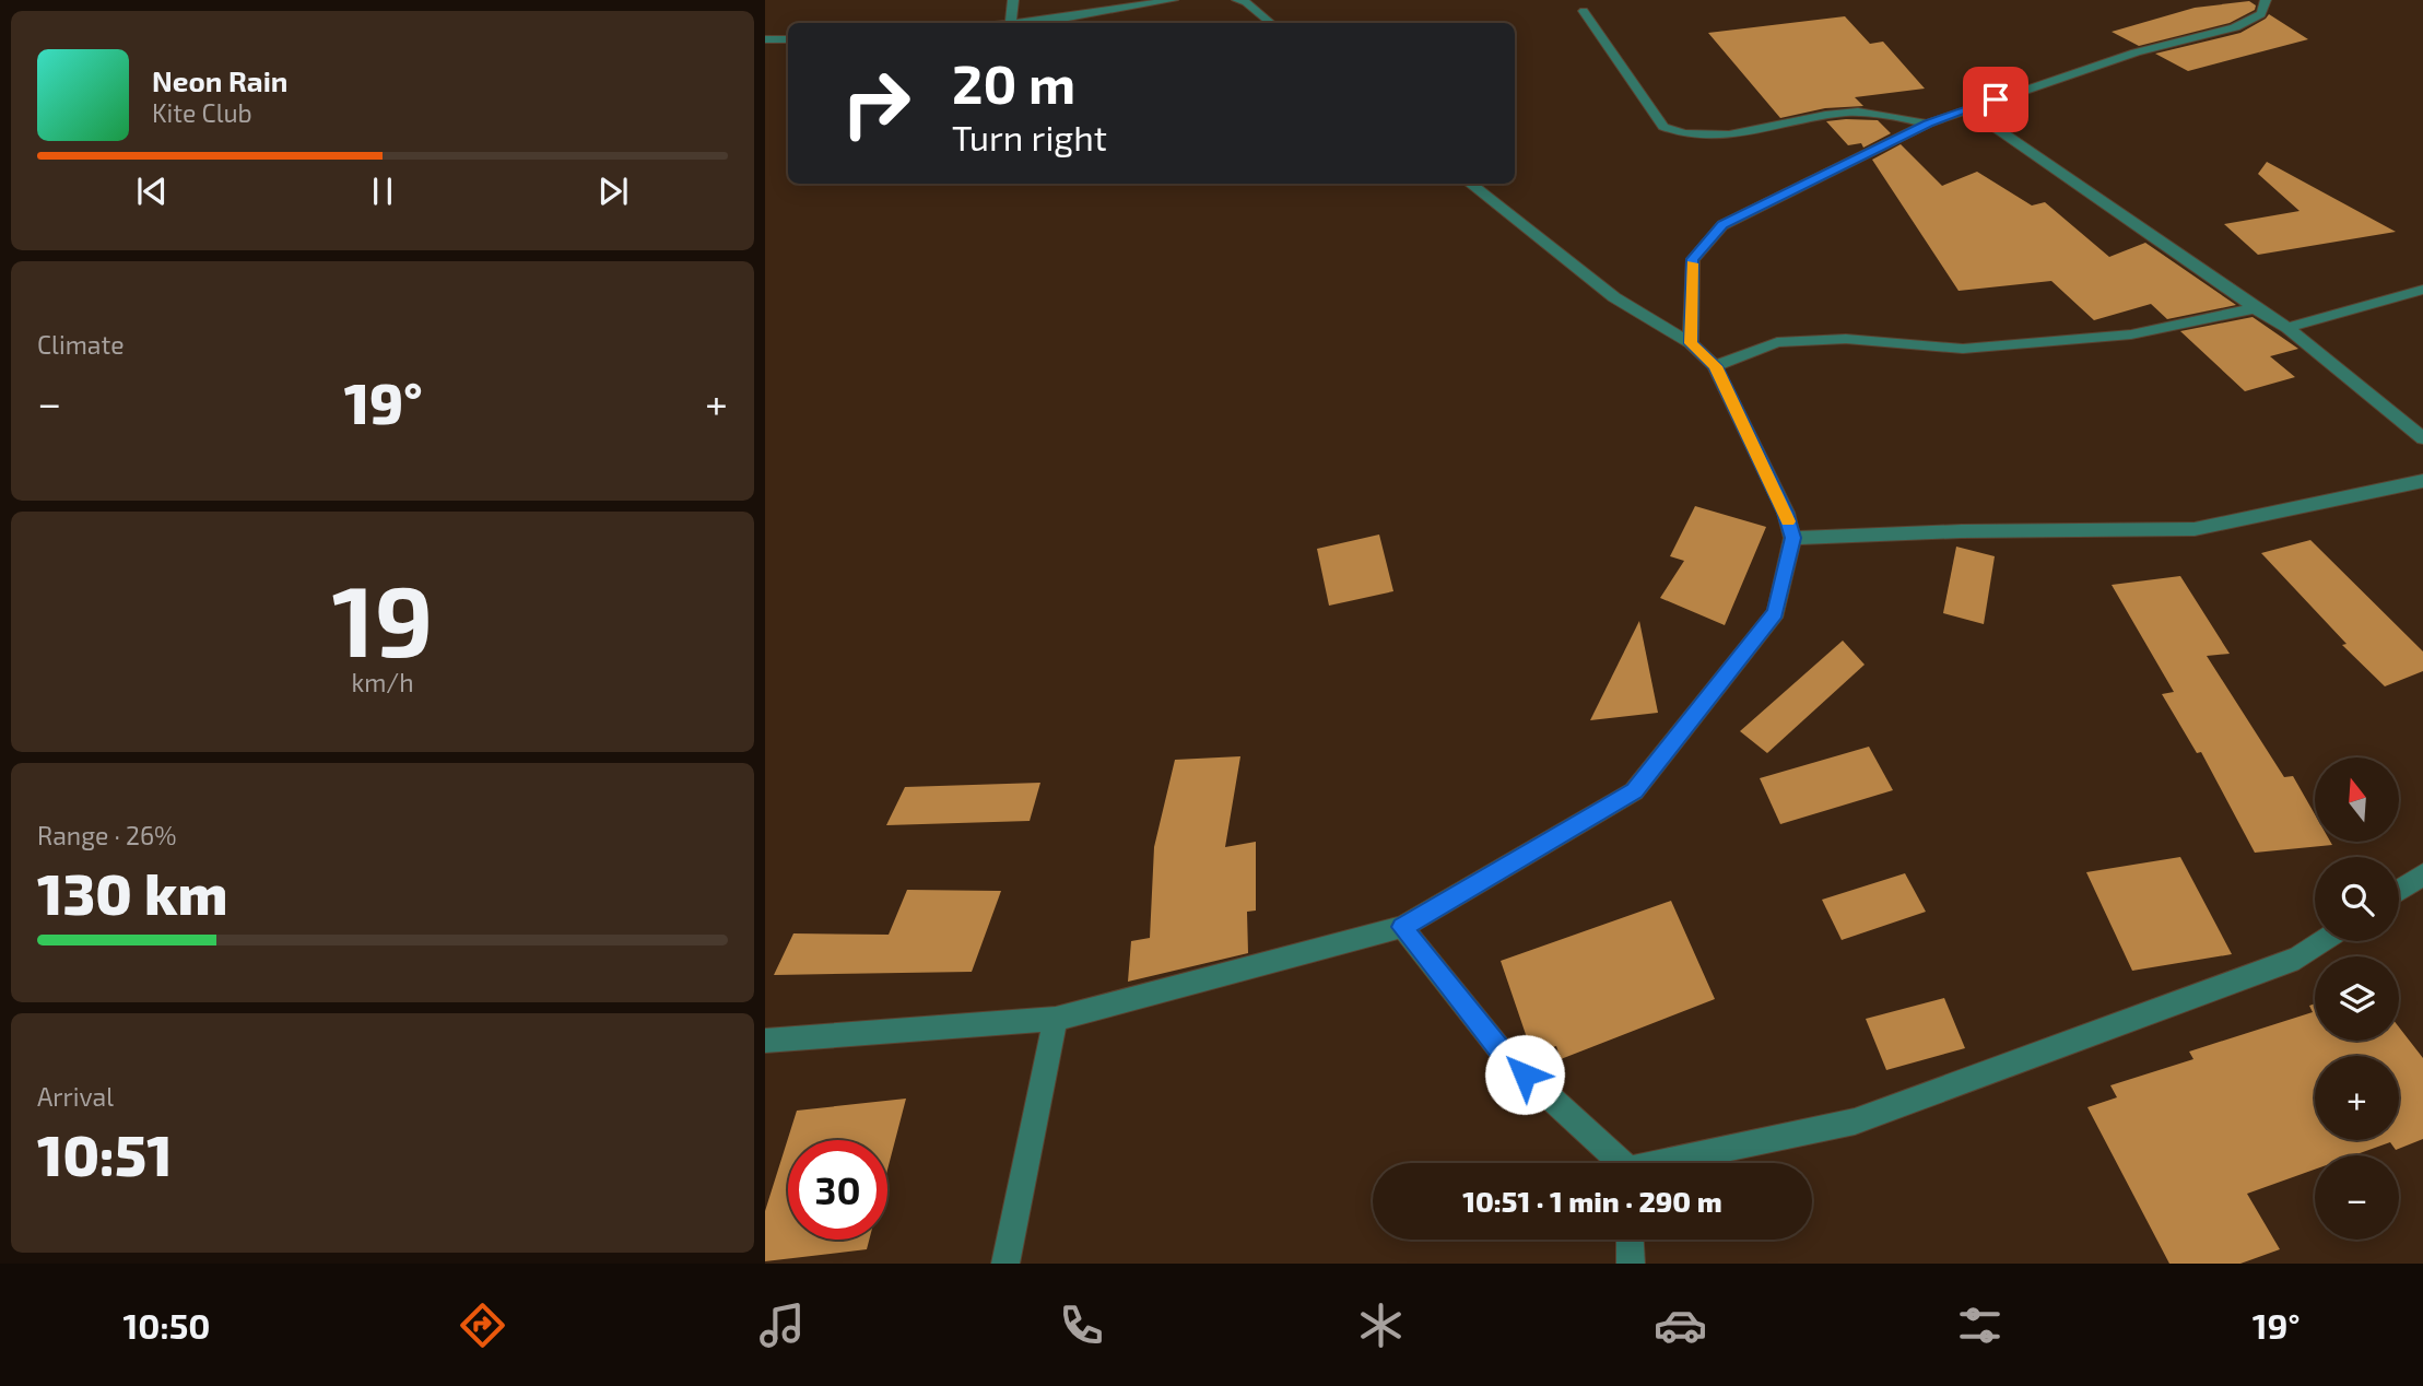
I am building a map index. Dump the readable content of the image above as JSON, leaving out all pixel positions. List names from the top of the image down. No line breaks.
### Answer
{"north":"top","page":{"turn":["20 m","Turn right"],"song":["Neon Rain","Kite Club"],"tile":["Climate",["19","km/h"],["Range · 26%","130 km"],["Arrival","10:51"]],"heat":["−","19°","+"],"map_buttons":["+","−"],"limit":"30","trip":"10:51 · 1 min · 290 m","tabs":["10:50","19°"]}}
